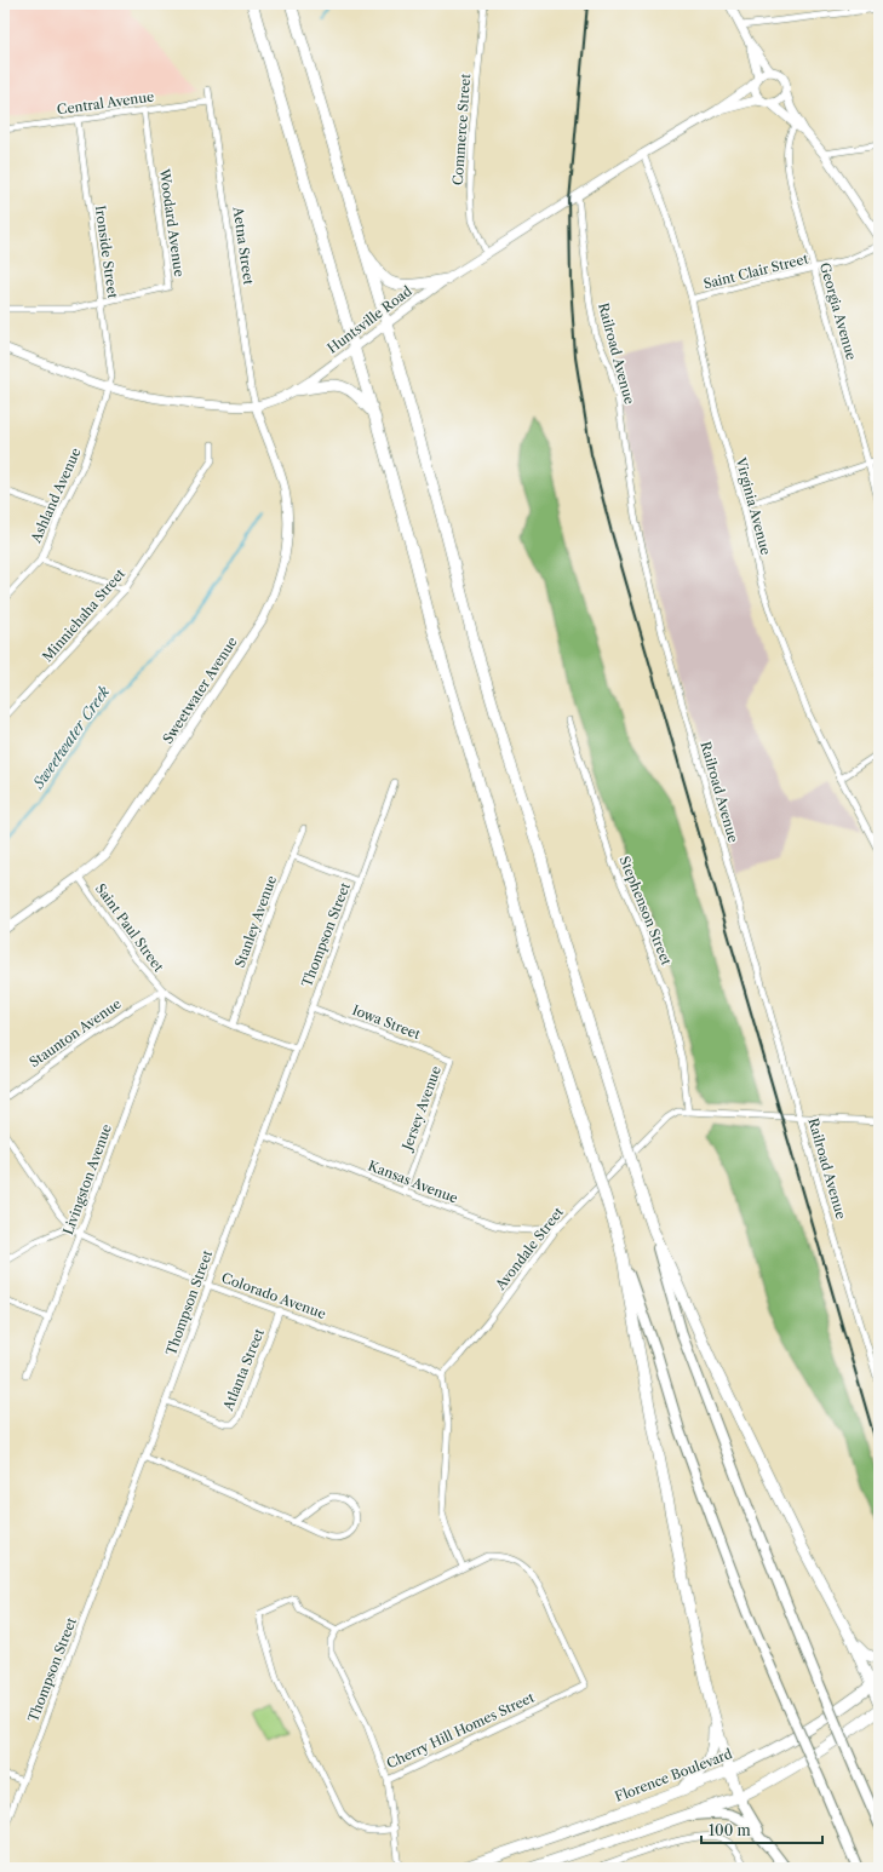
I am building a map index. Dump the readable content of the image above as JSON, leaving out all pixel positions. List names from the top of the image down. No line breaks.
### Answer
{"streets":{"highway":["Florence Boulevard"],"main road":["Huntsville Road","Sweetwater Avenue"],"street":["Central Avenue","Commerce Street","Woodard Avenue","Aetna Street","Ironside Street","Saint Clair Street","Georgia Avenue","Railroad Avenue","Ashland Avenue","Virginia Avenue","Minniehaha Street","Stephenson Street","Stanley Avenue","Saint Paul Street","Thompson Street","Iowa Street","Staunton Avenue","Jersey Avenue","Livingston Avenue","Kansas Avenue","Avondale Street","Colorado Avenue","Atlanta Street","Cherry Hill Homes Street"]},"crossings":[["Central Avenue","Woodard Avenue"],["Central Avenue","Aetna Street"],["Central Avenue","Ironside Street"],["Commerce Street","Huntsville Road"],["Woodard Avenue","Ironside Street"],["Aetna Street","Huntsville Road"],["Aetna Street","Sweetwater Avenue"],["Ironside Street","Huntsville Road"],["Ironside Street","Ashland Avenue"],["Saint Clair Street","Georgia Avenue"],["Saint Clair Street","Virginia Avenue"],["Huntsville Road","Railroad Avenue"],["Huntsville Road","Ashland Avenue"],["Huntsville Road","Virginia Avenue"],["Huntsville Road","Sweetwater Avenue"],["Sweetwater Avenue","Saint Paul Street"],["Stephenson Street","Avondale Street"],["Stanley Avenue","Saint Paul Street"],["Saint Paul Street","Thompson Street"],["Saint Paul Street","Staunton Avenue"],["Saint Paul Street","Livingston Avenue"],["Thompson Street","Iowa Street"],["Thompson Street","Kansas Avenue"],["Thompson Street","Colorado Avenue"],["Thompson Street","Atlanta Street"],["Iowa Street","Jersey Avenue"],["Staunton Avenue","Livingston Avenue"],["Jersey Avenue","Kansas Avenue"],["Livingston Avenue","Colorado Avenue"],["Kansas Avenue","Avondale Street"],["Avondale Street","Colorado Avenue"],["Colorado Avenue","Atlanta Street"]],"water":["Sweetwater Creek"],"scale_bar":"100 m"}
